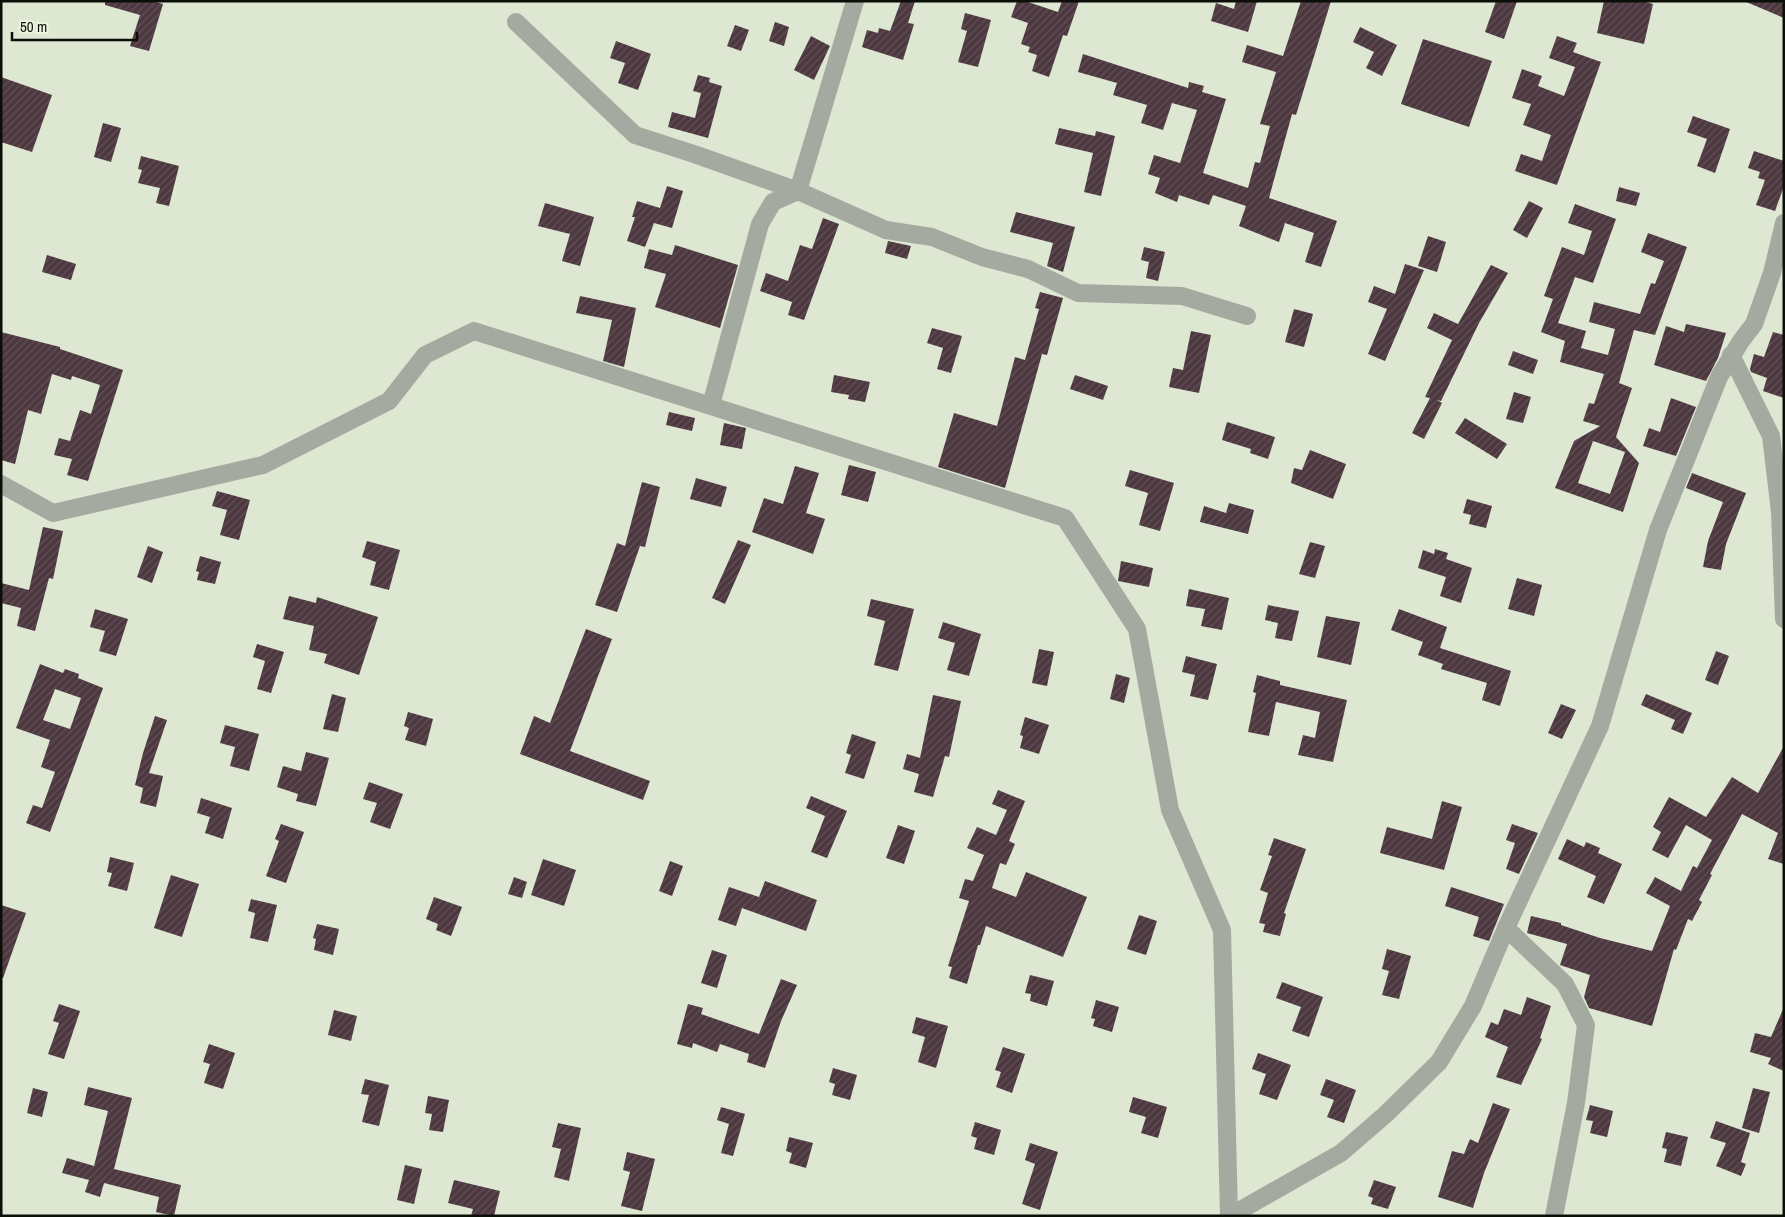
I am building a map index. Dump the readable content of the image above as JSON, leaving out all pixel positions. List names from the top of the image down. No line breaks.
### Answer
{"scale_bar":"50 m"}
